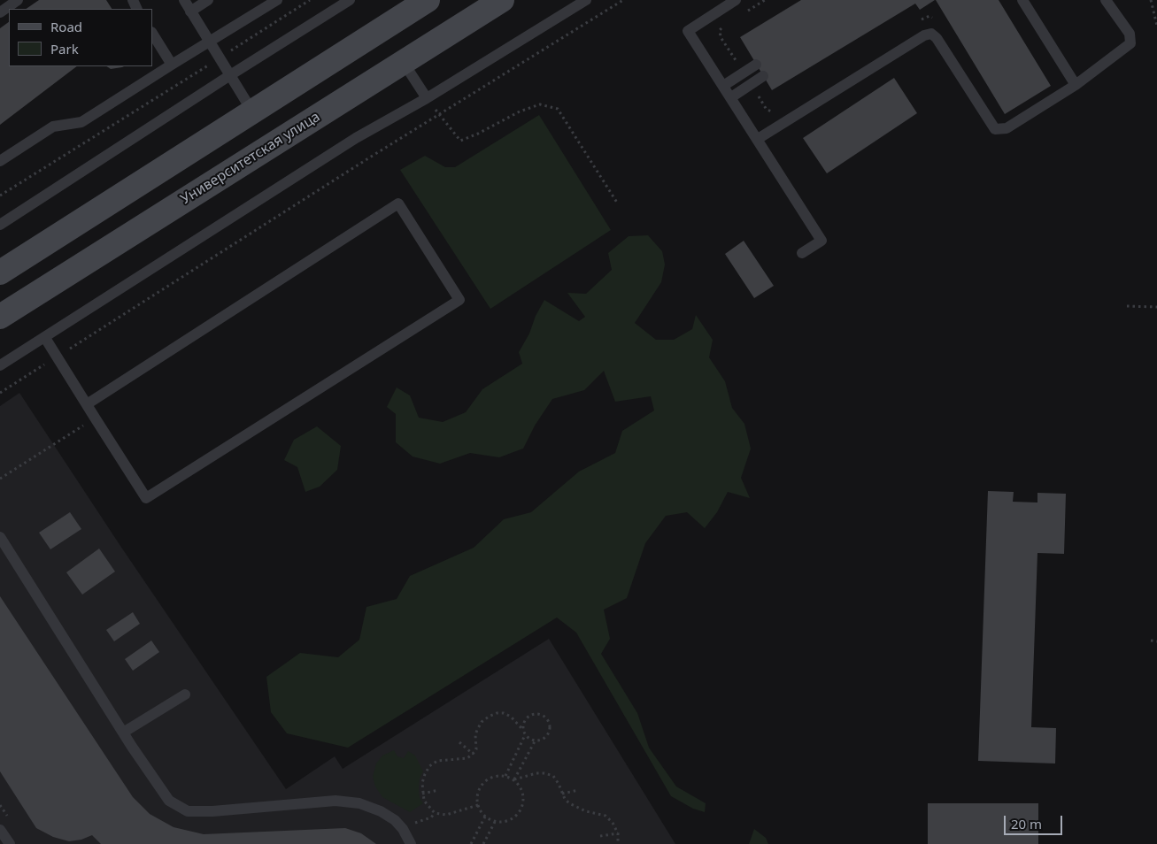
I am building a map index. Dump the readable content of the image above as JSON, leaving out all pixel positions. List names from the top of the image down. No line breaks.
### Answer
{"streets":{"main road":["Университетская улица"]},"legend":["Road","Park"],"scale_bar":"20 m"}
